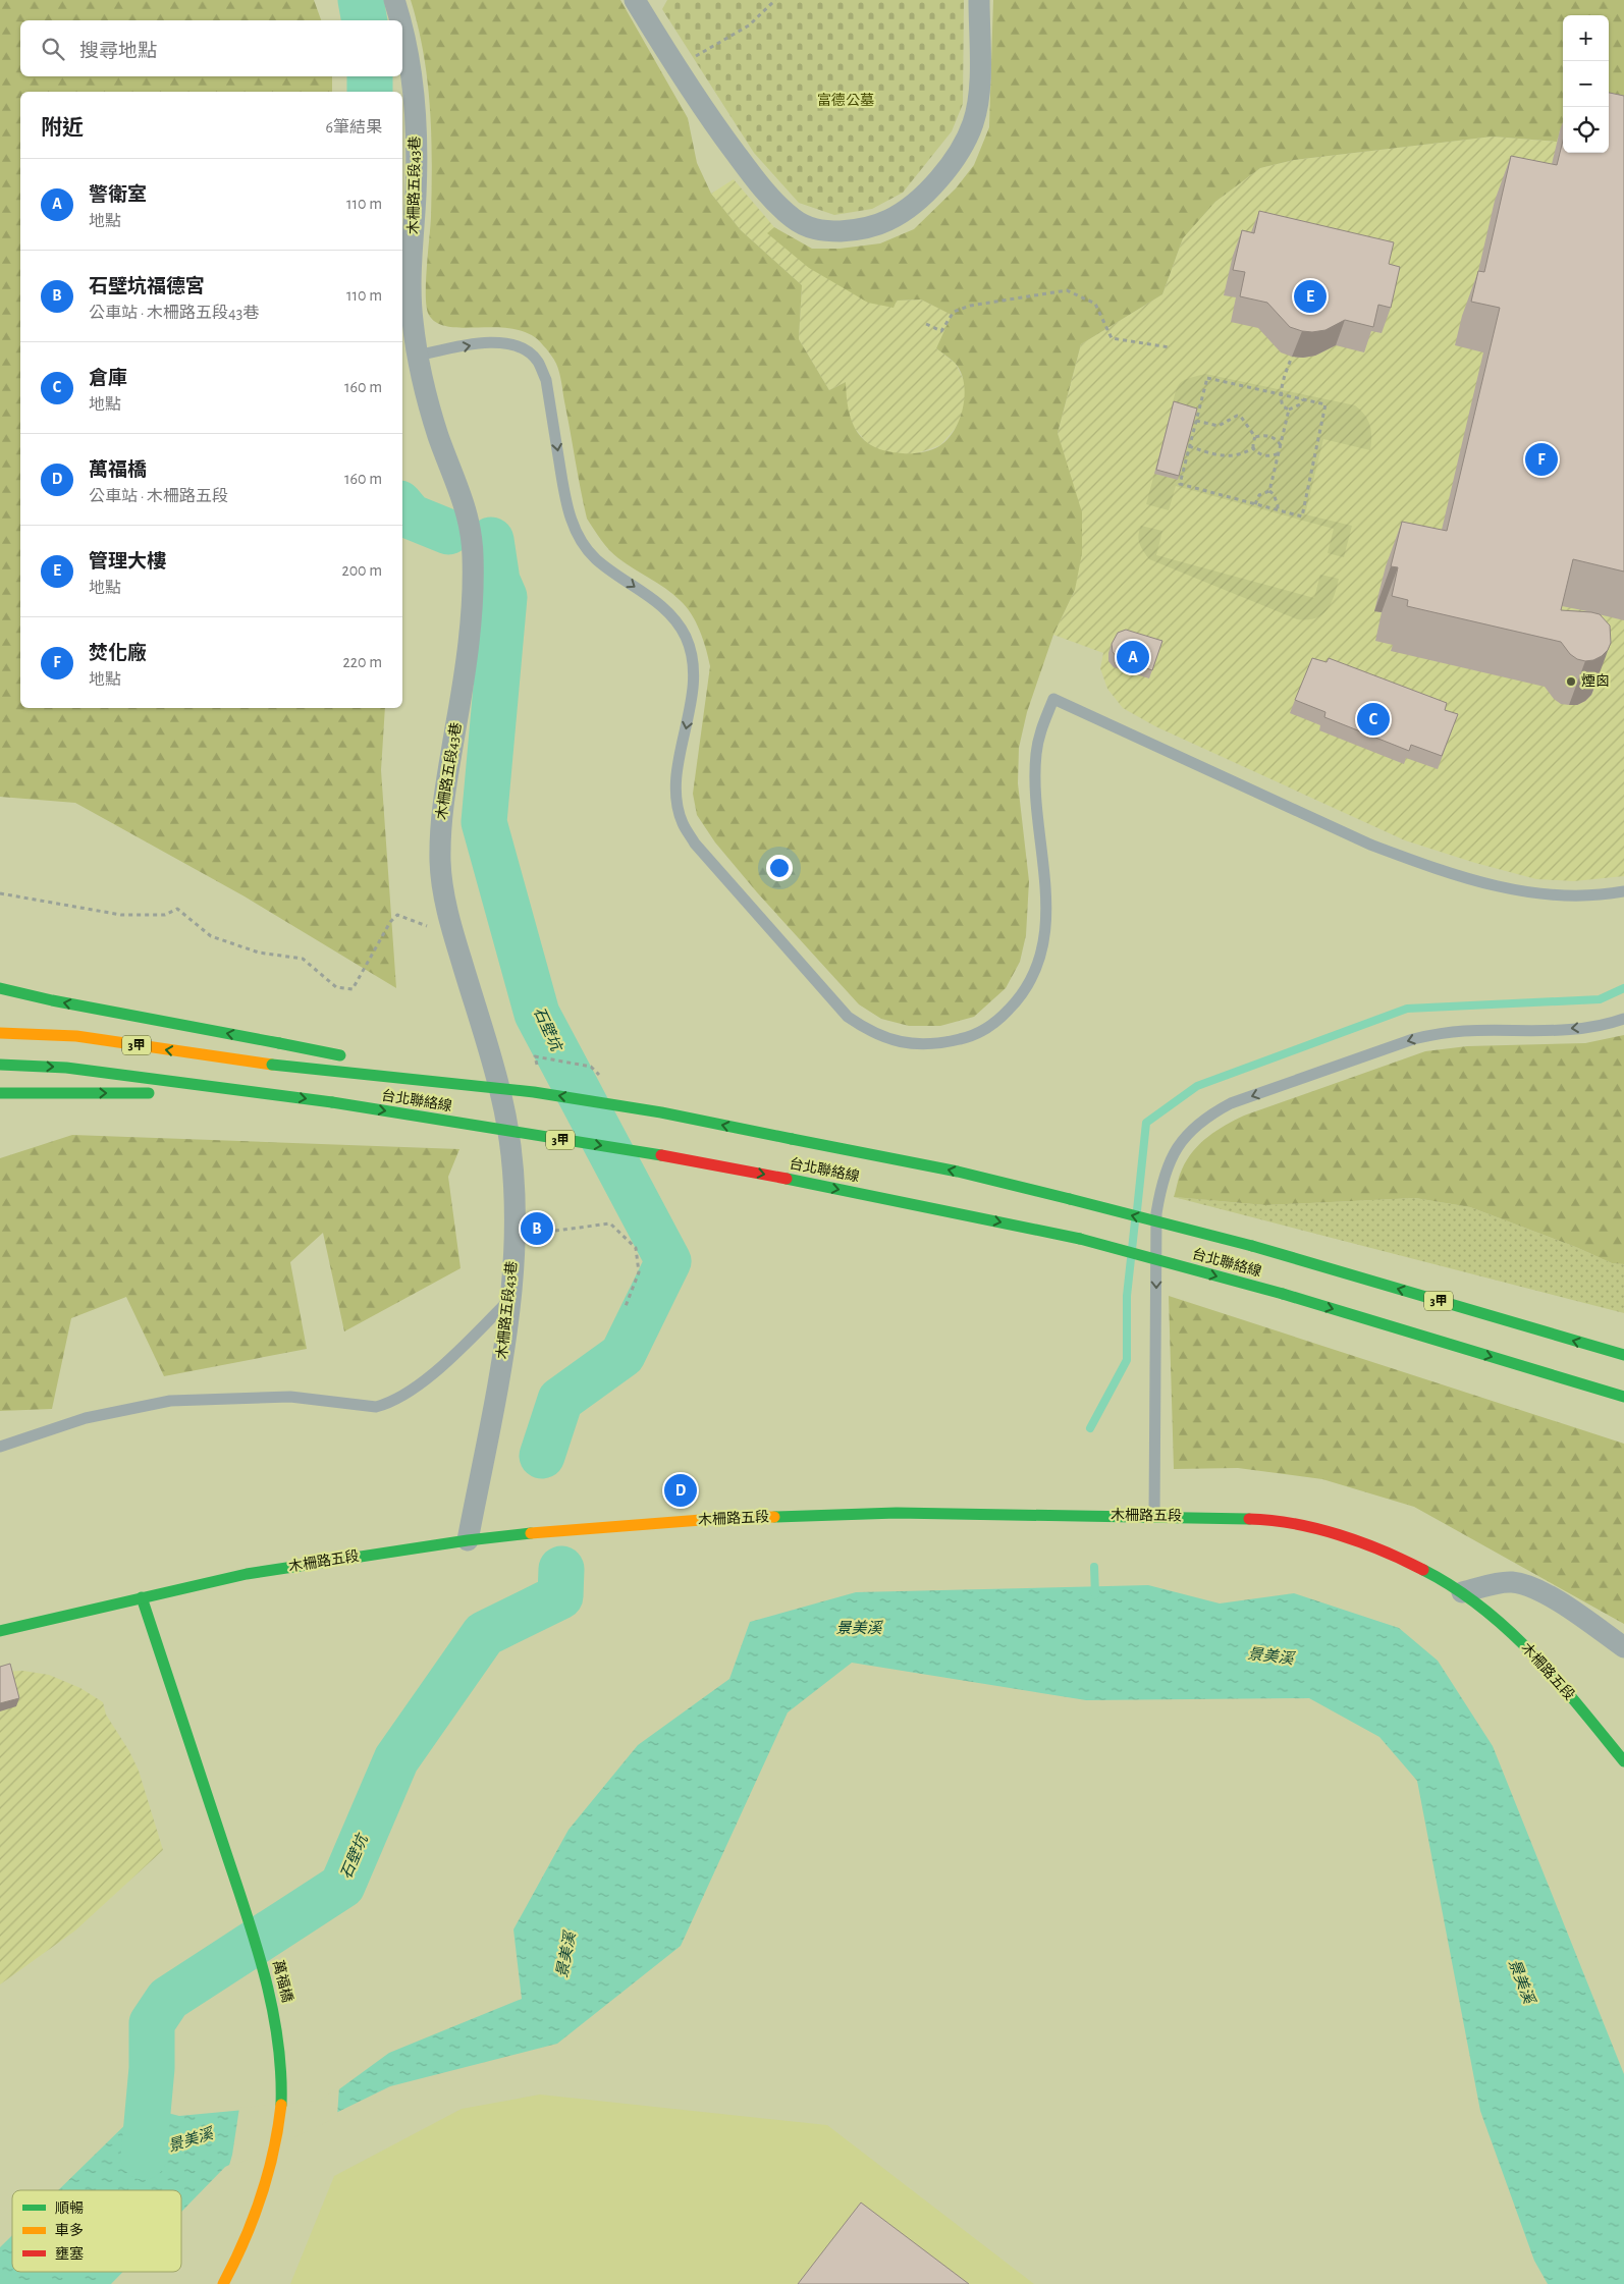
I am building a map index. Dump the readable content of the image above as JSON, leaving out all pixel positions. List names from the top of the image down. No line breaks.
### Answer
{"streets":{"main road":["3甲","台北聯絡線","木柵路五段","萬福橋"],"street":["木柵路五段43巷"]},"crossings":[["木柵路五段43巷","木柵路五段"],["木柵路五段","萬福橋"]],"water":["石壁坑","景美溪"],"parks":["富德公墓"],"places":["煙囪"],"legend":["順暢","車多","壅塞"],"page":{"map_buttons":["+","−"],"search":"搜尋地點","heading":["附近","6筆結果"],"list":[{"mark":"A","name":"警衛室","note":"地點","value":"110 m"},{"mark":"B","name":"石壁坑福德宮","note":"公車站 · 木柵路五段43巷","value":"110 m"},{"mark":"C","name":"倉庫","note":"地點","value":"160 m"},{"mark":"D","name":"萬福橋","note":"公車站 · 木柵路五段","value":"160 m"},{"mark":"E","name":"管理大樓","note":"地點","value":"200 m"},{"mark":"F","name":"焚化廠","note":"地點","value":"220 m"}],"pins":["E","F","A","C","B","D"]}}
